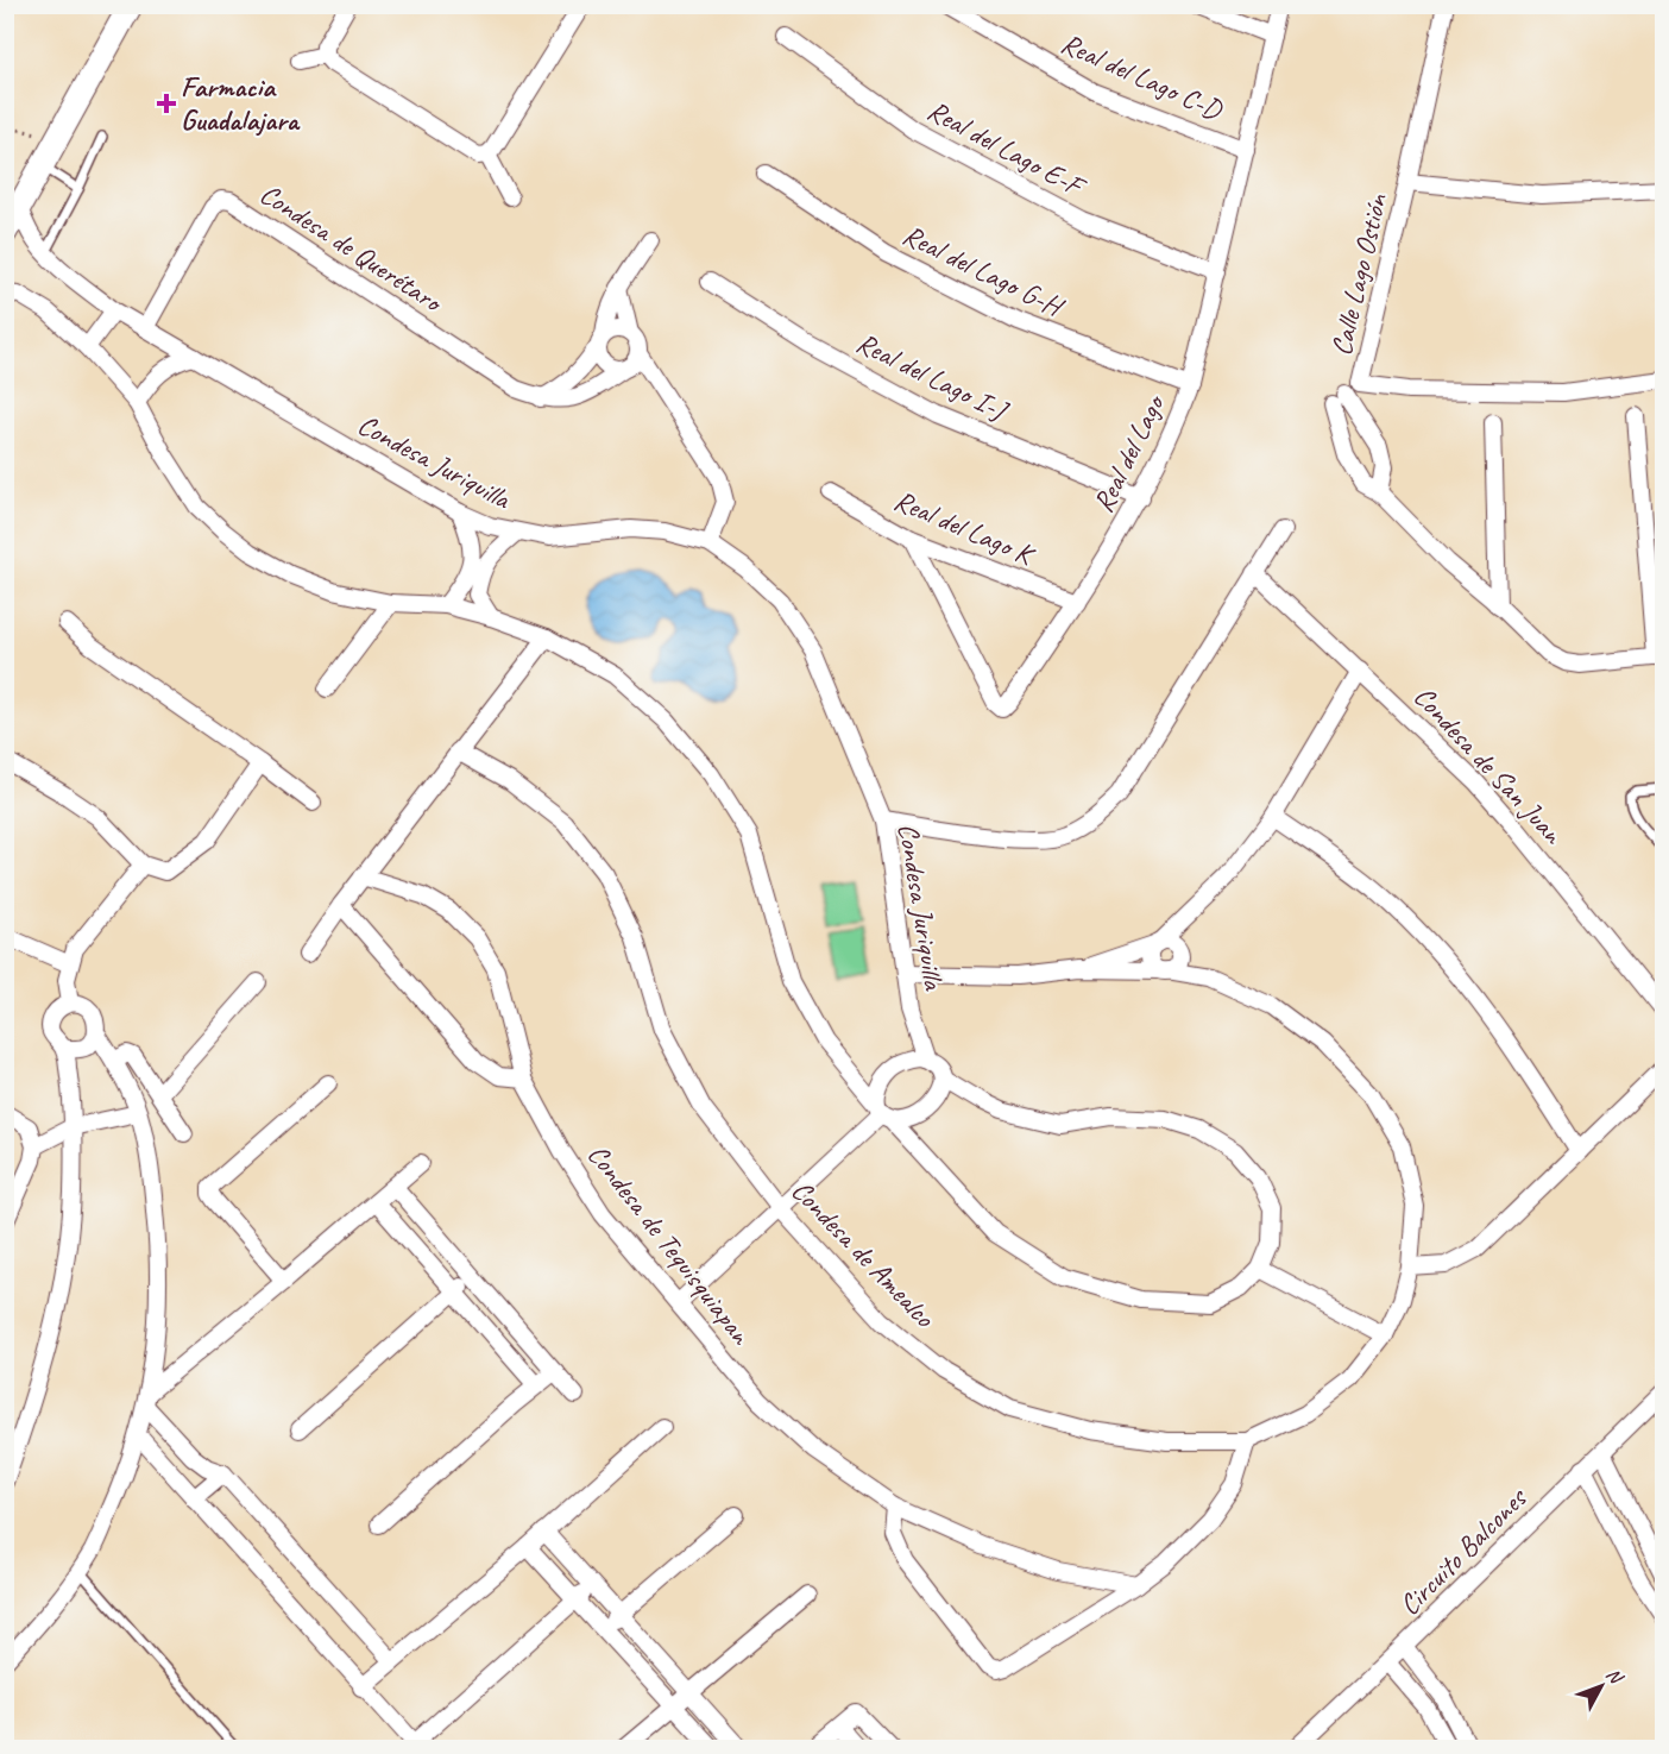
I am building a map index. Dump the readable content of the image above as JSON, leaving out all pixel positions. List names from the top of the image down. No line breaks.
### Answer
{"streets":{"street":["Real del Lago C-D","Real del Lago E-F","Condesa de Querétaro","Real del Lago G-H","Calle Lago Ostión","Real del Lago I-J","Real del Lago","Condesa Juriquilla","Real del Lago K","Condesa de San Juan","Condesa de Tequisquiapan","Condesa de Amealco","Circuito Balcones"]},"crossings":[["Real del Lago C-D","Real del Lago"],["Real del Lago E-F","Real del Lago"],["Condesa de Querétaro","Condesa Juriquilla"],["Real del Lago G-H","Real del Lago"],["Real del Lago I-J","Real del Lago"],["Real del Lago","Real del Lago K"],["Condesa Juriquilla","Condesa de Amealco"]],"places":{"health":["Farmacia Guadalajara"]},"north":"top right"}
